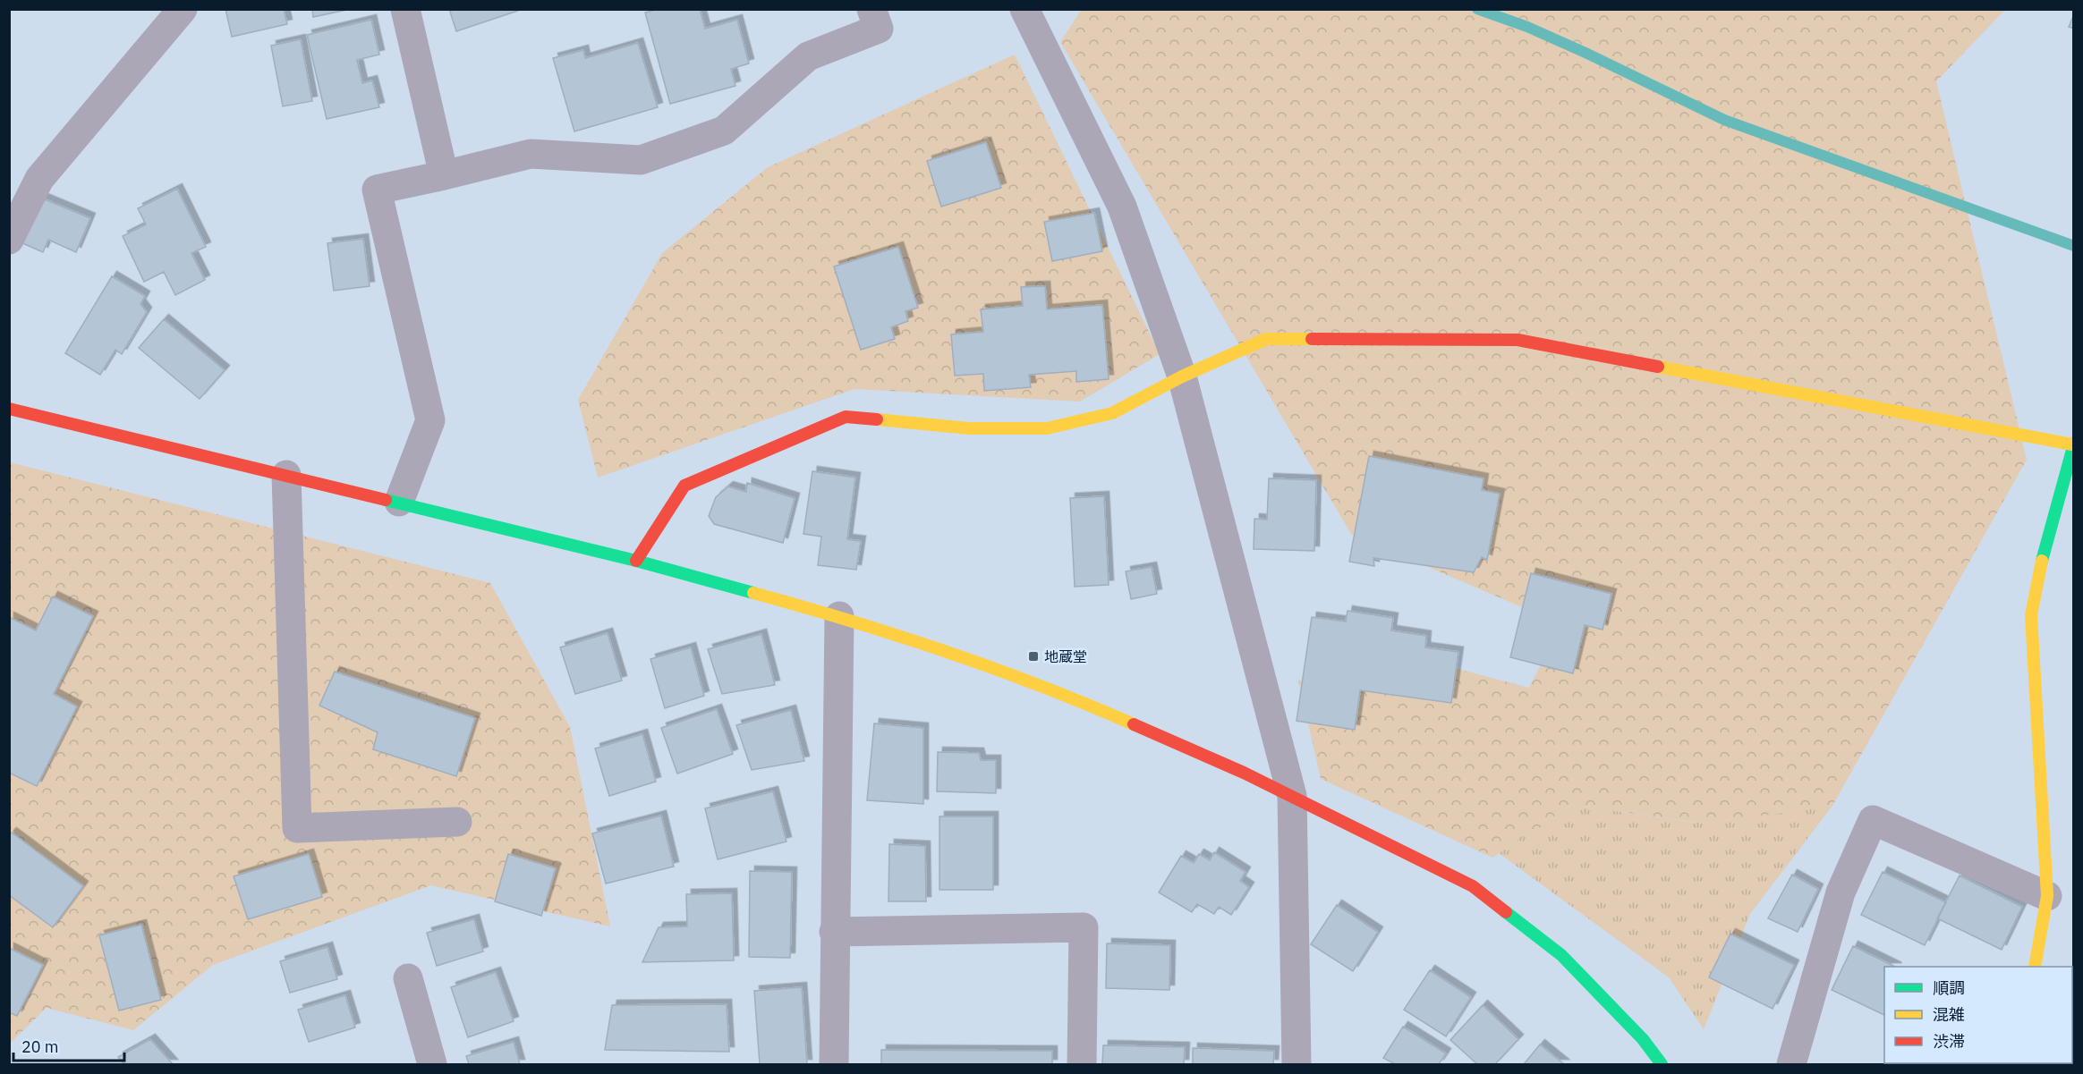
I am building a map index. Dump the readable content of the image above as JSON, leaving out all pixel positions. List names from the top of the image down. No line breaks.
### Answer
{"places":{"transit":["地蔵堂"]},"legend":["順調","混雑","渋滞"],"scale_bar":"20 m"}
